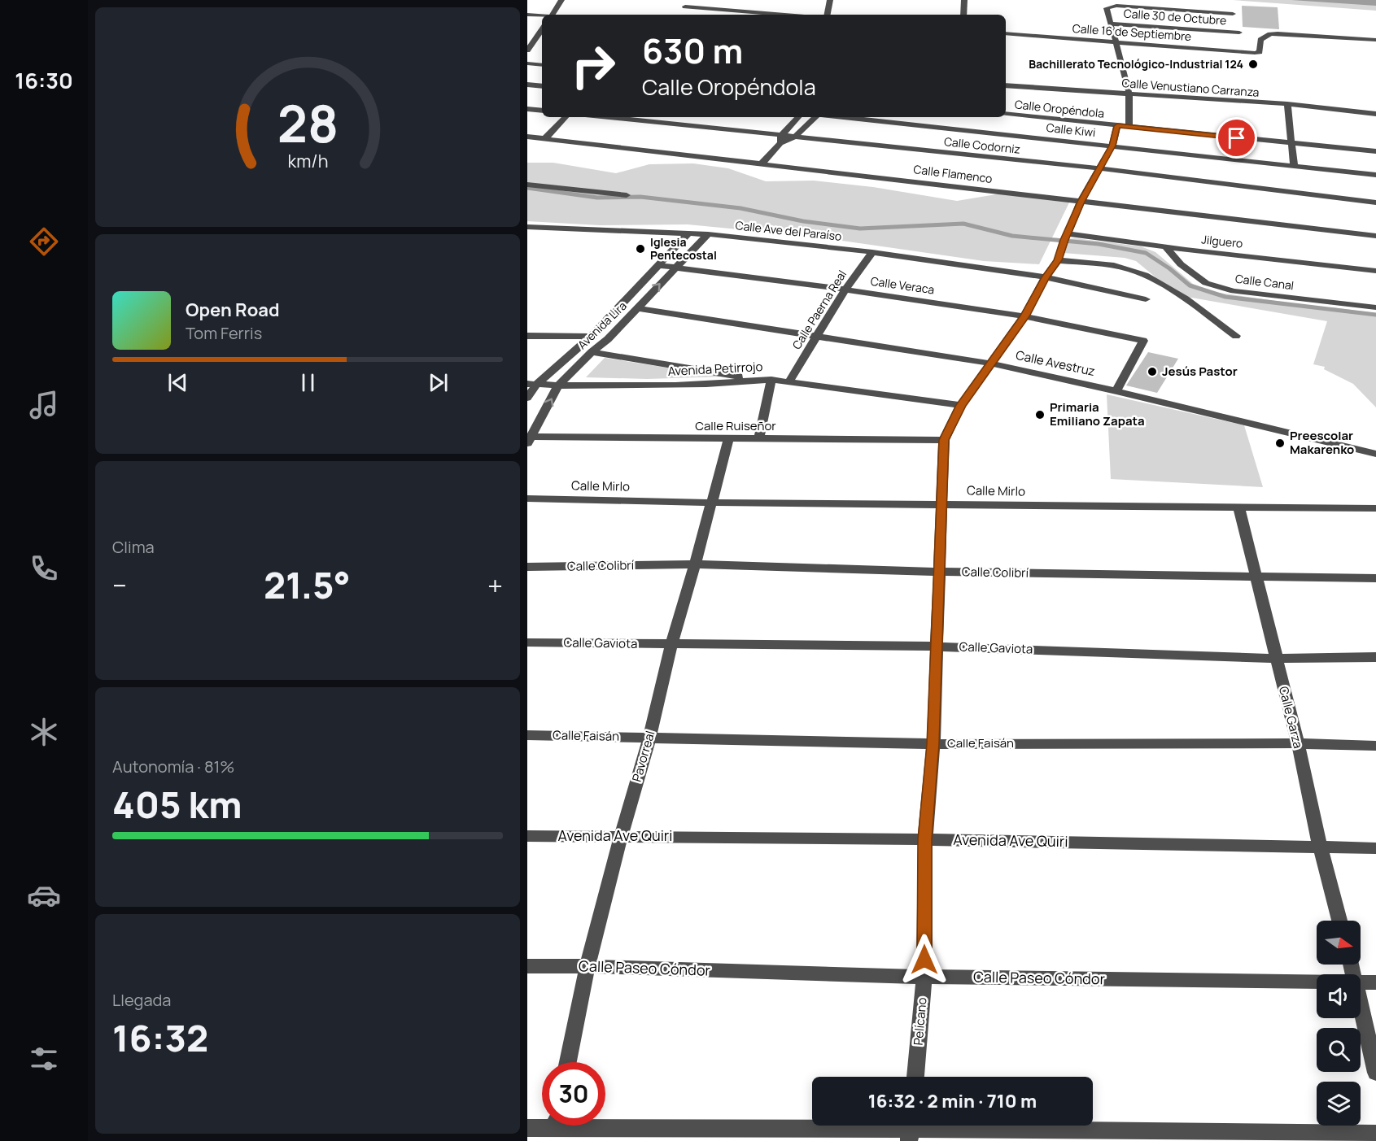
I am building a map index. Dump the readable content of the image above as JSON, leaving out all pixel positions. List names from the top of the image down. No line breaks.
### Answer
{"streets":{"street":["Calle 30 de Octubre","Calle 16 de Septiembre","Calle Venustiano Carranza","Calle Oropéndola","Calle Kiwi","Calle Codorniz","Calle Flamenco","Calle Ave del Paraíso","Jilguero","Calle Canal","Calle Veraca","Calle Paerna Real","Avenida Lira","Calle Avestruz","Avenida Petirrojo","Calle Ruiseñor","Calle Mirlo","Calle Colibrí","Calle Gaviota","Calle Garza","Calle Faisán","Pavorreal","Avenida Ave Quiri","Calle Paseo Cóndor","Pelícano"]},"crossings":[["Calle Oropéndola","Pelícano"],["Calle Kiwi","Pelícano"],["Calle Codorniz","Pelícano"],["Calle Flamenco","Pelícano"],["Calle Ave del Paraíso","Calle Paerna Real"],["Calle Ave del Paraíso","Avenida Lira"],["Calle Ave del Paraíso","Pelícano"],["Jilguero","Calle Canal"],["Jilguero","Pelícano"],["Calle Veraca","Calle Paerna Real"],["Calle Veraca","Avenida Lira"],["Calle Veraca","Calle Avestruz"],["Calle Veraca","Pelícano"],["Calle Paerna Real","Calle Avestruz"],["Calle Paerna Real","Avenida Petirrojo"],["Avenida Lira","Calle Avestruz"],["Avenida Lira","Avenida Petirrojo"],["Avenida Lira","Calle Ruiseñor"],["Calle Avestruz","Pelícano"],["Avenida Petirrojo","Pelícano"],["Calle Ruiseñor","Pavorreal"],["Calle Ruiseñor","Pelícano"],["Calle Mirlo","Calle Garza"],["Calle Mirlo","Pavorreal"],["Calle Mirlo","Pelícano"],["Calle Colibrí","Calle Garza"],["Calle Colibrí","Pavorreal"],["Calle Colibrí","Pelícano"],["Calle Gaviota","Calle Garza"],["Calle Gaviota","Pavorreal"],["Calle Gaviota","Pelícano"],["Calle Garza","Calle Faisán"],["Calle Garza","Avenida Ave Quiri"],["Calle Faisán","Pavorreal"],["Calle Faisán","Pelícano"],["Pavorreal","Avenida Ave Quiri"],["Pavorreal","Calle Paseo Cóndor"],["Avenida Ave Quiri","Pelícano"],["Calle Paseo Cóndor","Pelícano"]],"places":["Bachillerato Tecnológico-Industrial 124","Iglesia Pentecostal","Jesús Pastor","Primaria Emiliano Zapata","Preescolar Makarenko"],"north":"right","page":{"tabs":"16:30","turn":["630 m","Calle Oropéndola"],"song":["Open Road","Tom Ferris"],"tile":["Clima",["Autonomía · 81%","405 km"],["Llegada","16:32"]],"heat":["−","21.5°","+"],"limit":"30","trip":"16:32 · 2 min · 710 m","gauge":["28","km/h"]}}
